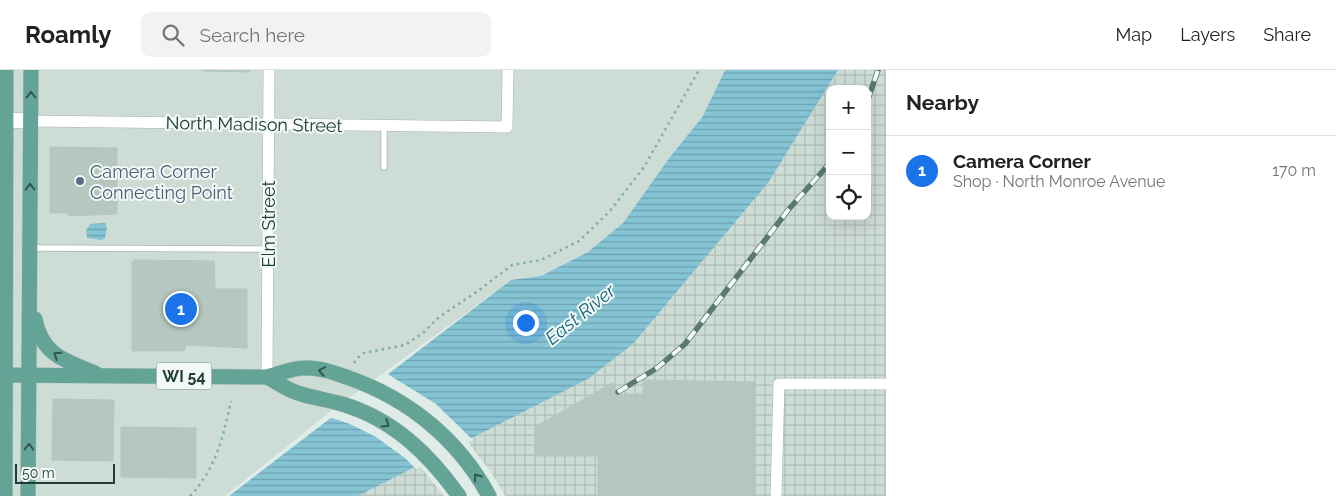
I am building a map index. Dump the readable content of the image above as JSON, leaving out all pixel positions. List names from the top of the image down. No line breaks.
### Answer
{"streets":{"main road":["North Madison Street","WI 54"],"street":["Elm Street"]},"crossings":[["North Madison Street","Elm Street"],["Elm Street","WI 54"]],"water":["East River"],"places":["Camera Corner Connecting Point"],"scale_bar":"50 m","page":{"header":"Roamly","search":"Search here","nav":["Map","Layers","Share"],"heading":"Nearby","map_buttons":["+","−"],"list":[{"mark":"1","name":"Camera Corner","note":"Shop · North Monroe Avenue","value":"170 m"}],"pins":"1","scale":"50 m"}}
